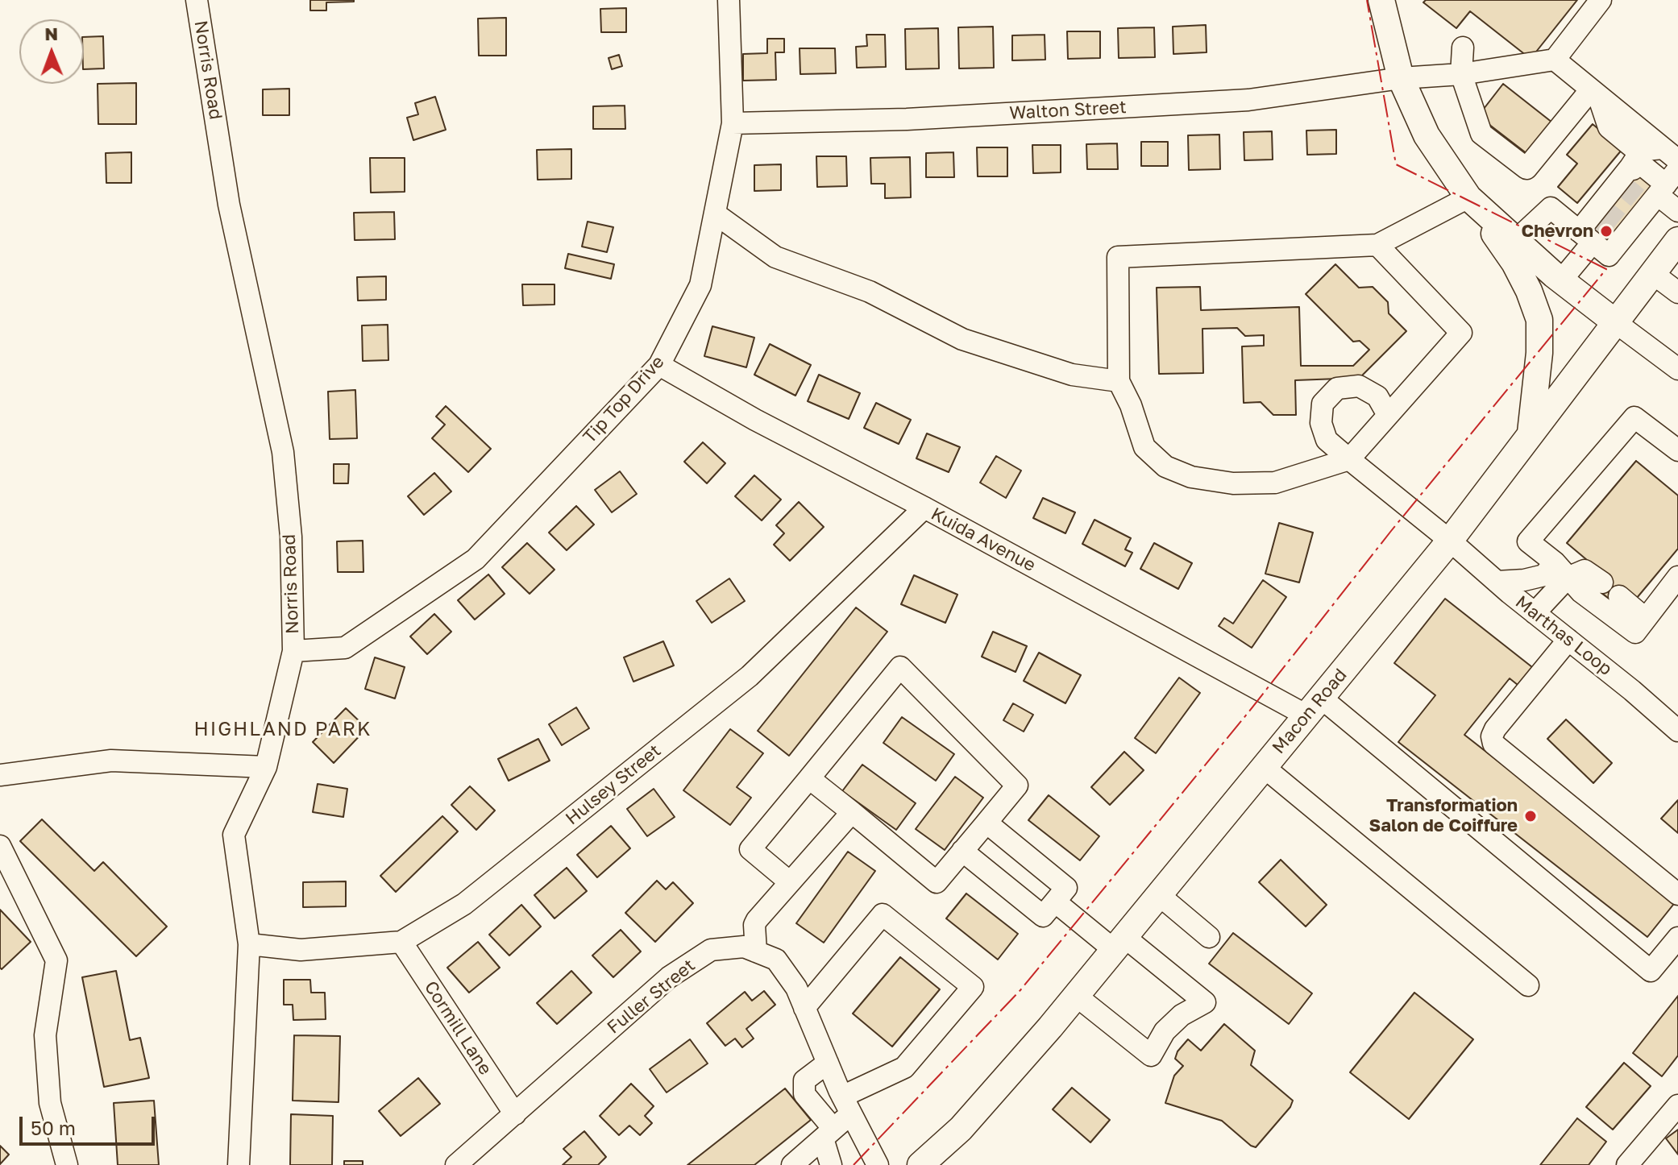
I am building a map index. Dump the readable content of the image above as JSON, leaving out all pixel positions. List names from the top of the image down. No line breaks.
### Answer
{"streets":{"main road":["Macon Road"],"street":["Norris Road","Walton Street","Tip Top Drive","Kuida Avenue","Marthas Loop","Hulsey Street","Fuller Street","Cormill Lane"]},"crossings":[["Norris Road","Tip Top Drive"],["Norris Road","Hulsey Street"],["Walton Street","Tip Top Drive"],["Tip Top Drive","Kuida Avenue"],["Kuida Avenue","Macon Road"],["Kuida Avenue","Hulsey Street"],["Marthas Loop","Macon Road"],["Hulsey Street","Cormill Lane"],["Fuller Street","Cormill Lane"]],"districts":["HIGHLAND PARK"],"places":["Chevron","Transformation Salon de Coiffure"],"scale_bar":"50 m","north":"top"}
